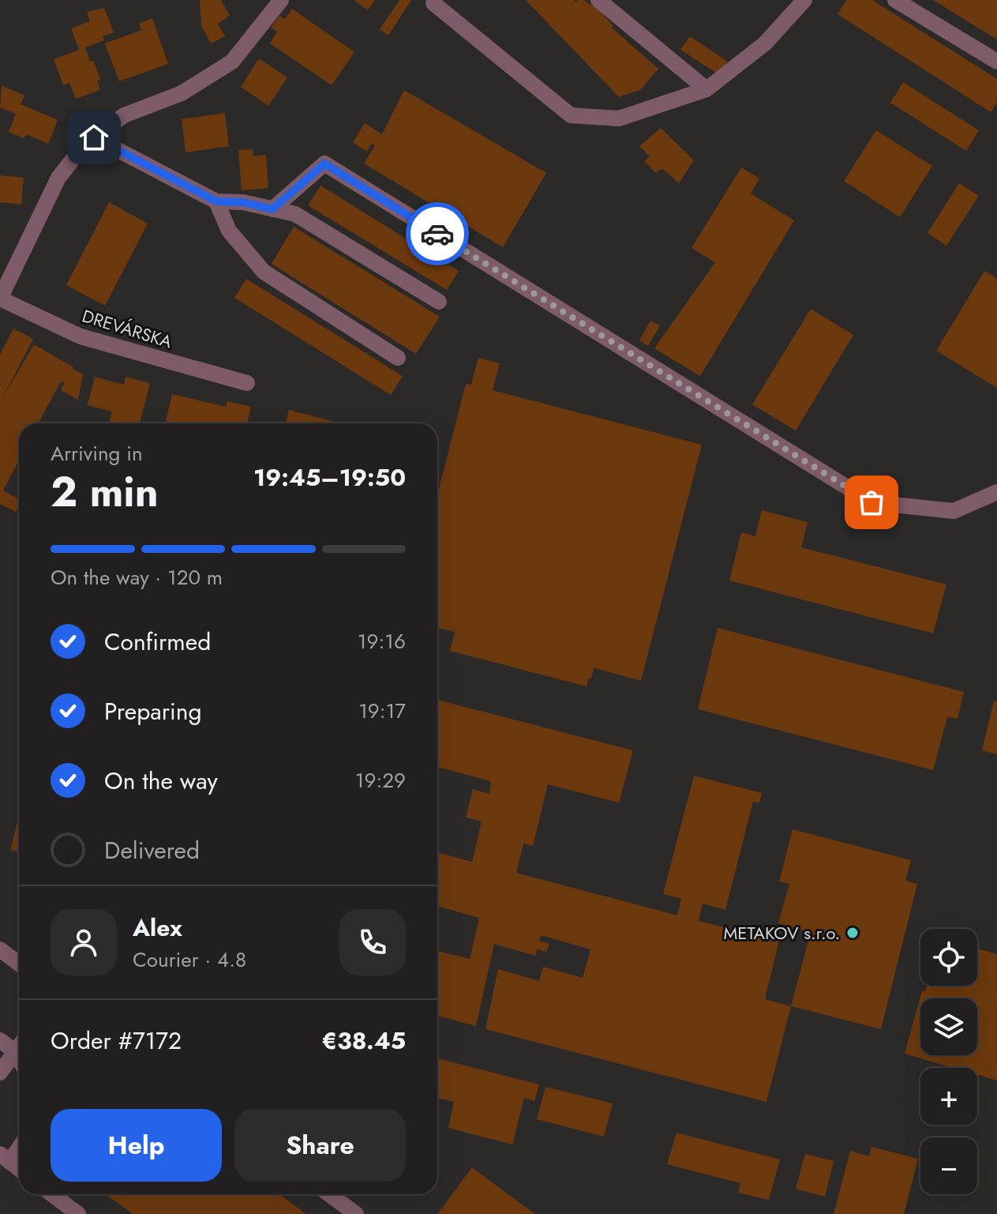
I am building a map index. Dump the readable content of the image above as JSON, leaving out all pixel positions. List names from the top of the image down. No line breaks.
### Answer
{"streets":{"street":["DREVÁRSKA"]},"places":["METAKOV s.r.o."],"page":{"heading":["2 min","Arriving in","19:45–19:50"],"panel":["Alex","Courier · 4.8","Order #7172","€38.45"],"bar":"On the way · 120 m","list":[["Confirmed","19:16"],["Preparing","19:17"],["On the way","19:29"],"Delivered"],"map_buttons":["+","−"],"buttons":["Help","Share"]}}
